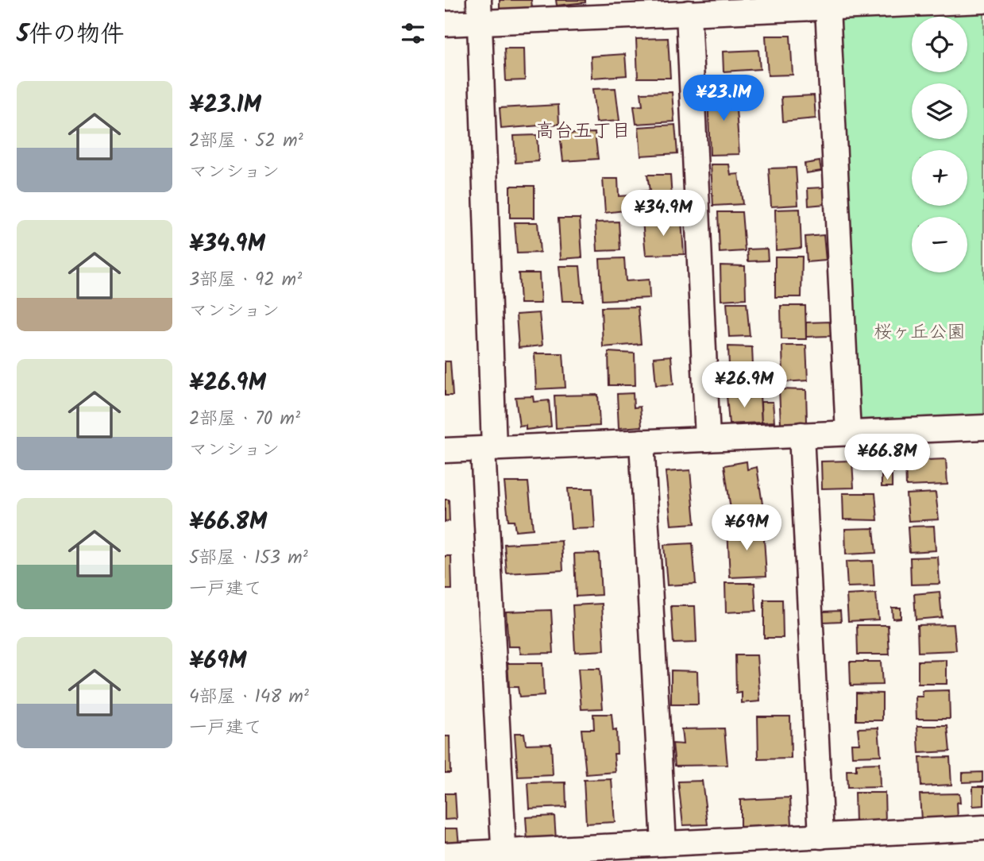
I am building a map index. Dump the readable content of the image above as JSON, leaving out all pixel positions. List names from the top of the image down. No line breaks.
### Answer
{"districts":["高台五丁目"],"parks":["桜ヶ丘公園"],"page":{"heading":"5件の物件","map_buttons":["+","−"],"list":[{"name":"¥23.1M","note":"2部屋 · 52 m² · マンション"},{"name":"¥34.9M","note":"3部屋 · 92 m² · マンション"},{"name":"¥26.9M","note":"2部屋 · 70 m² · マンション"},{"name":"¥66.8M","note":"5部屋 · 153 m² · 一戸建て"},{"name":"¥69M","note":"4部屋 · 148 m² · 一戸建て"}],"price":["¥23.1M","¥34.9M","¥26.9M","¥66.8M","¥69M"]}}
